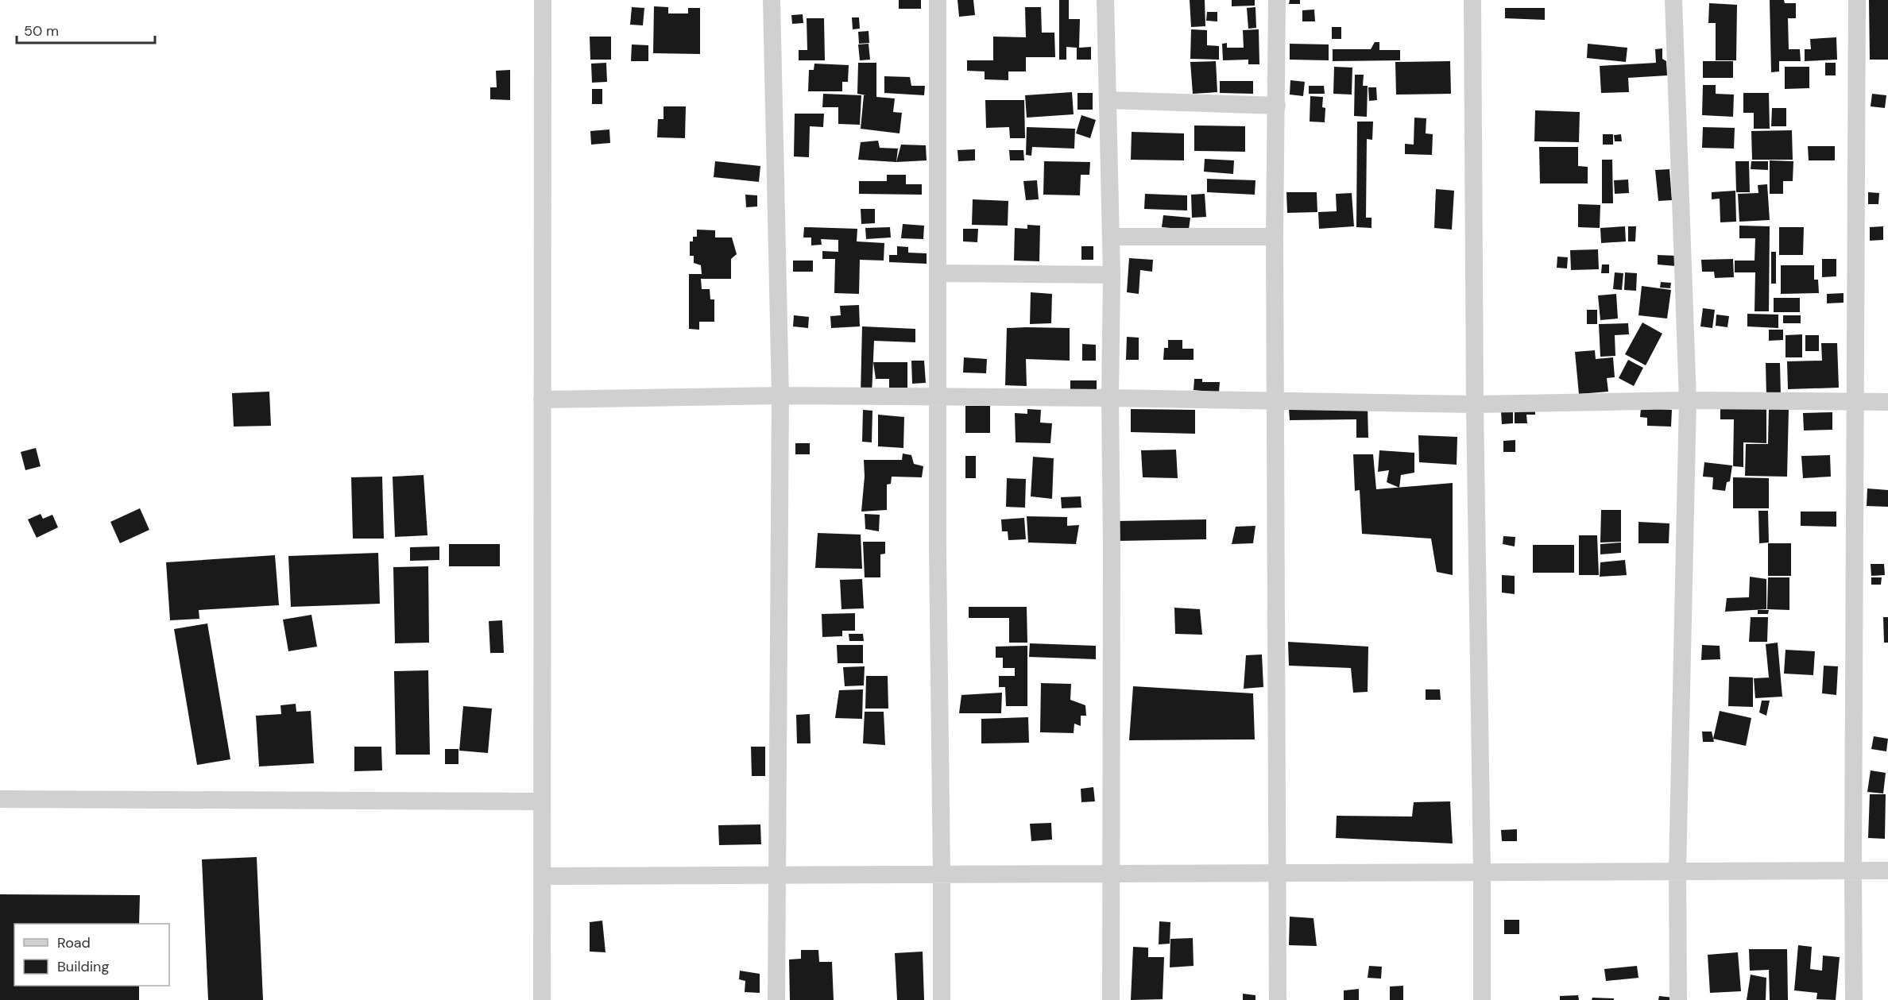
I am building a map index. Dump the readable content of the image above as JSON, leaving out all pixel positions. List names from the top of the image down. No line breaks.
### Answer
{"legend":["Road","Building"],"scale_bar":"50 m"}
